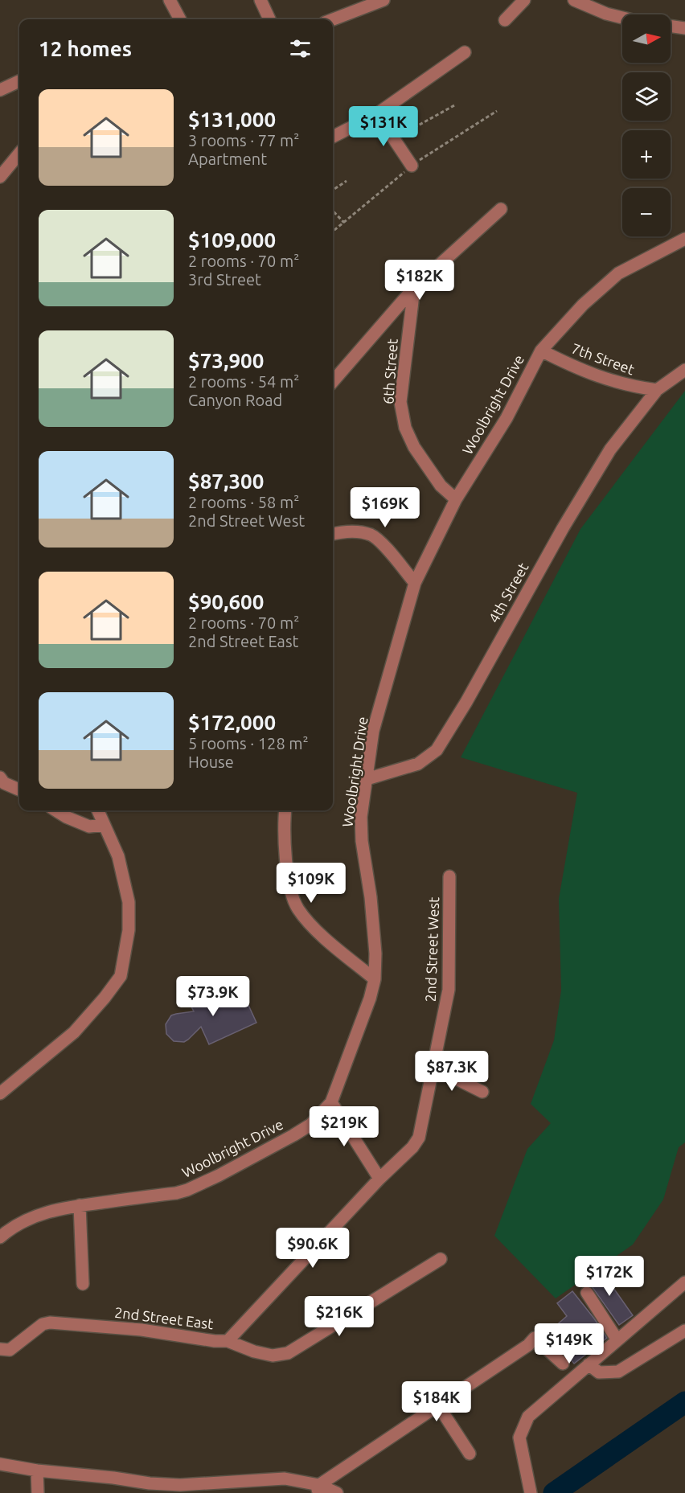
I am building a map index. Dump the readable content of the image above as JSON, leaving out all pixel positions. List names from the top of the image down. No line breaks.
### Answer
{"streets":{"street":["7th Street","6th Street","Woolbright Drive","4th Street","2nd Street West","2nd Street East"]},"crossings":[["7th Street","Woolbright Drive"],["7th Street","4th Street"],["6th Street","Woolbright Drive"],["Woolbright Drive","4th Street"],["2nd Street West","2nd Street East"]],"north":"right","page":{"map_buttons":["+","−"],"heading":"12 homes","list":[{"name":"$131,000","note":"3 rooms · 77 m² · Apartment"},{"name":"$109,000","note":"2 rooms · 70 m² · 3rd Street"},{"name":"$73,900","note":"2 rooms · 54 m² · Canyon Road"},{"name":"$87,300","note":"2 rooms · 58 m² · 2nd Street West"},{"name":"$90,600","note":"2 rooms · 70 m² · 2nd Street East"},{"name":"$172,000","note":"5 rooms · 128 m² · House"}],"price":["$131K","$182K","$169K","$109K","$73.9K","$87.3K","$219K","$90.6K","$172K","$216K","$149K","$184K"]}}
